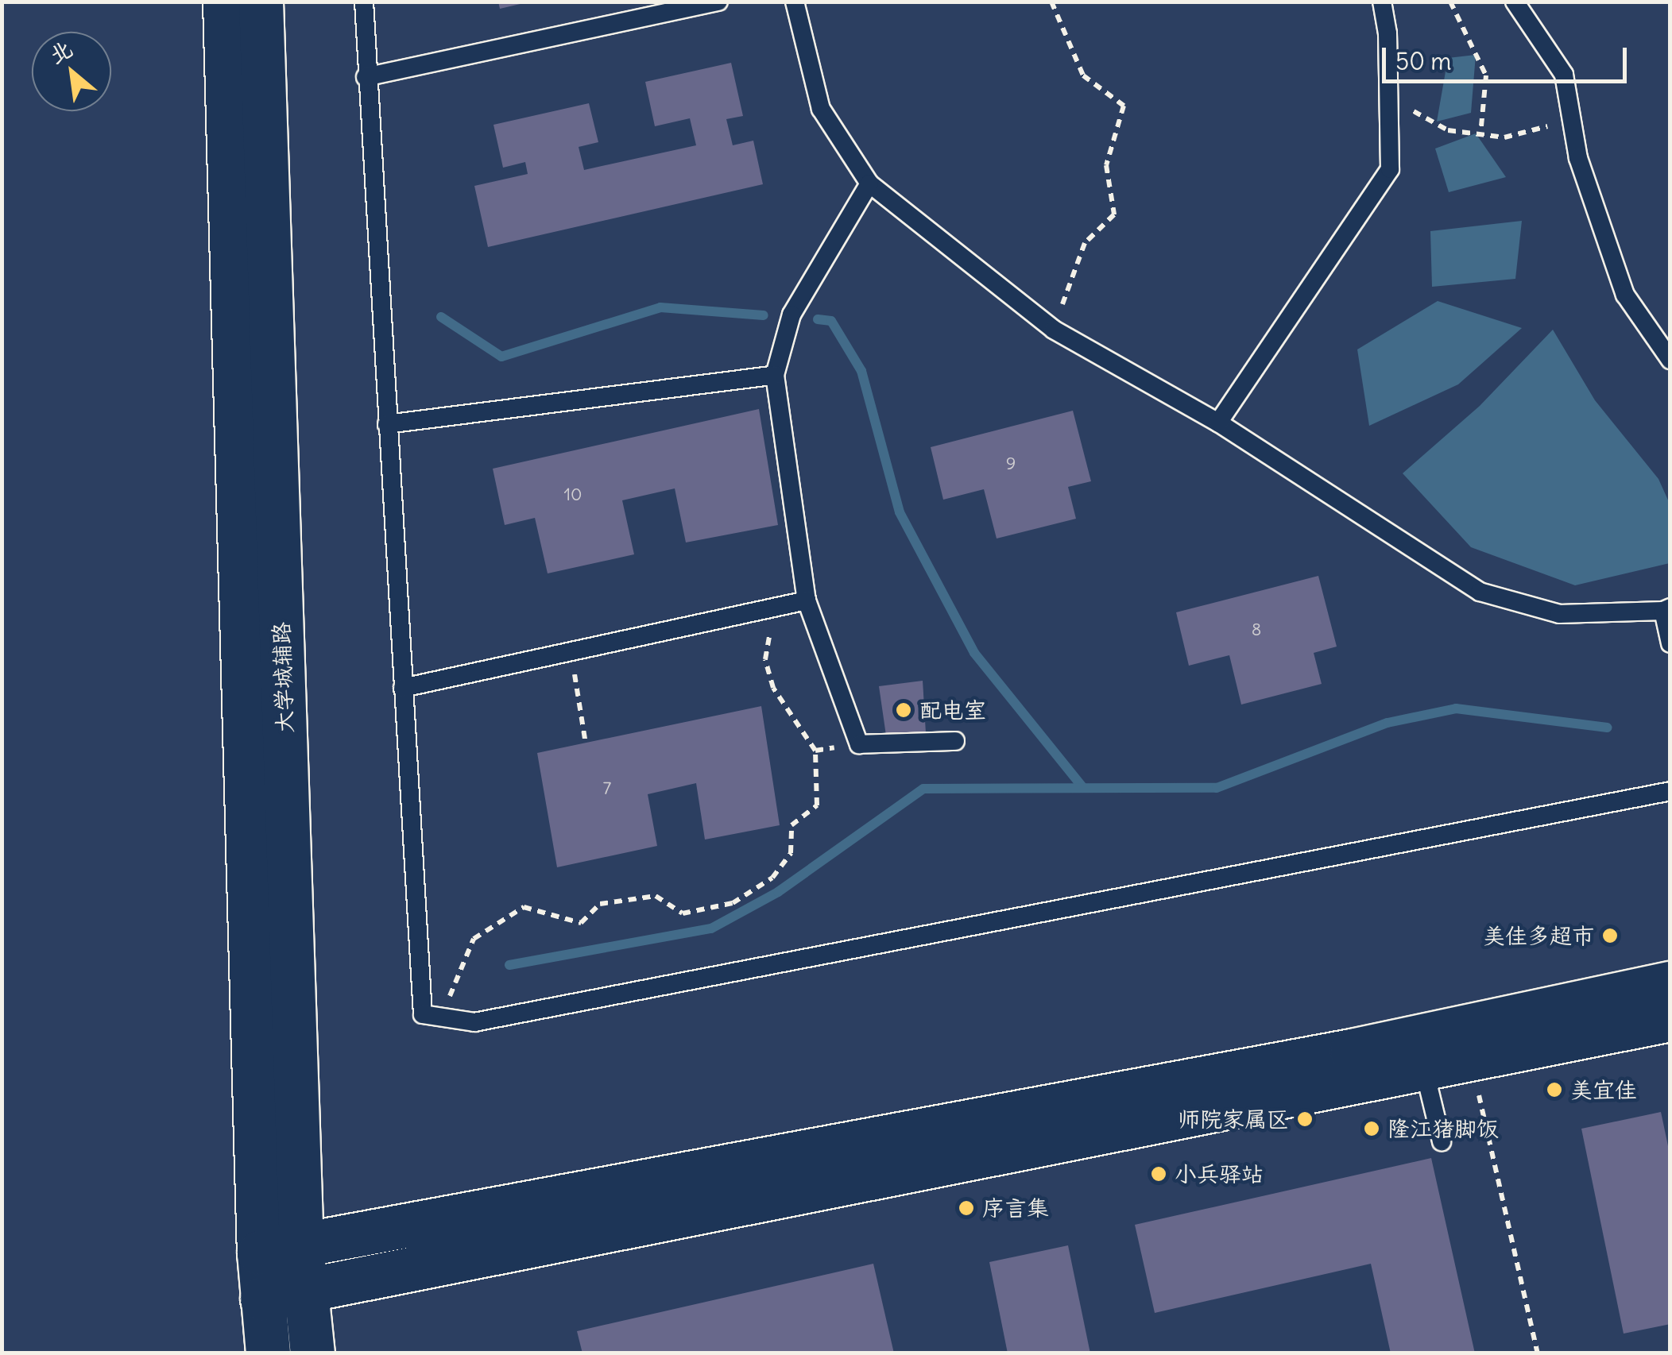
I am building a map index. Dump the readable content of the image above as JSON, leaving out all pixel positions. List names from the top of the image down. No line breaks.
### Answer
{"streets":{"street":["大学城辅路"]},"places":["配电室","美佳多超市","美宜佳","师院家属区","隆江猪脚饭","小兵驿站","序言集"],"house_numbers":["9","10","8","7"],"scale_bar":"50 m","north":"top left"}
